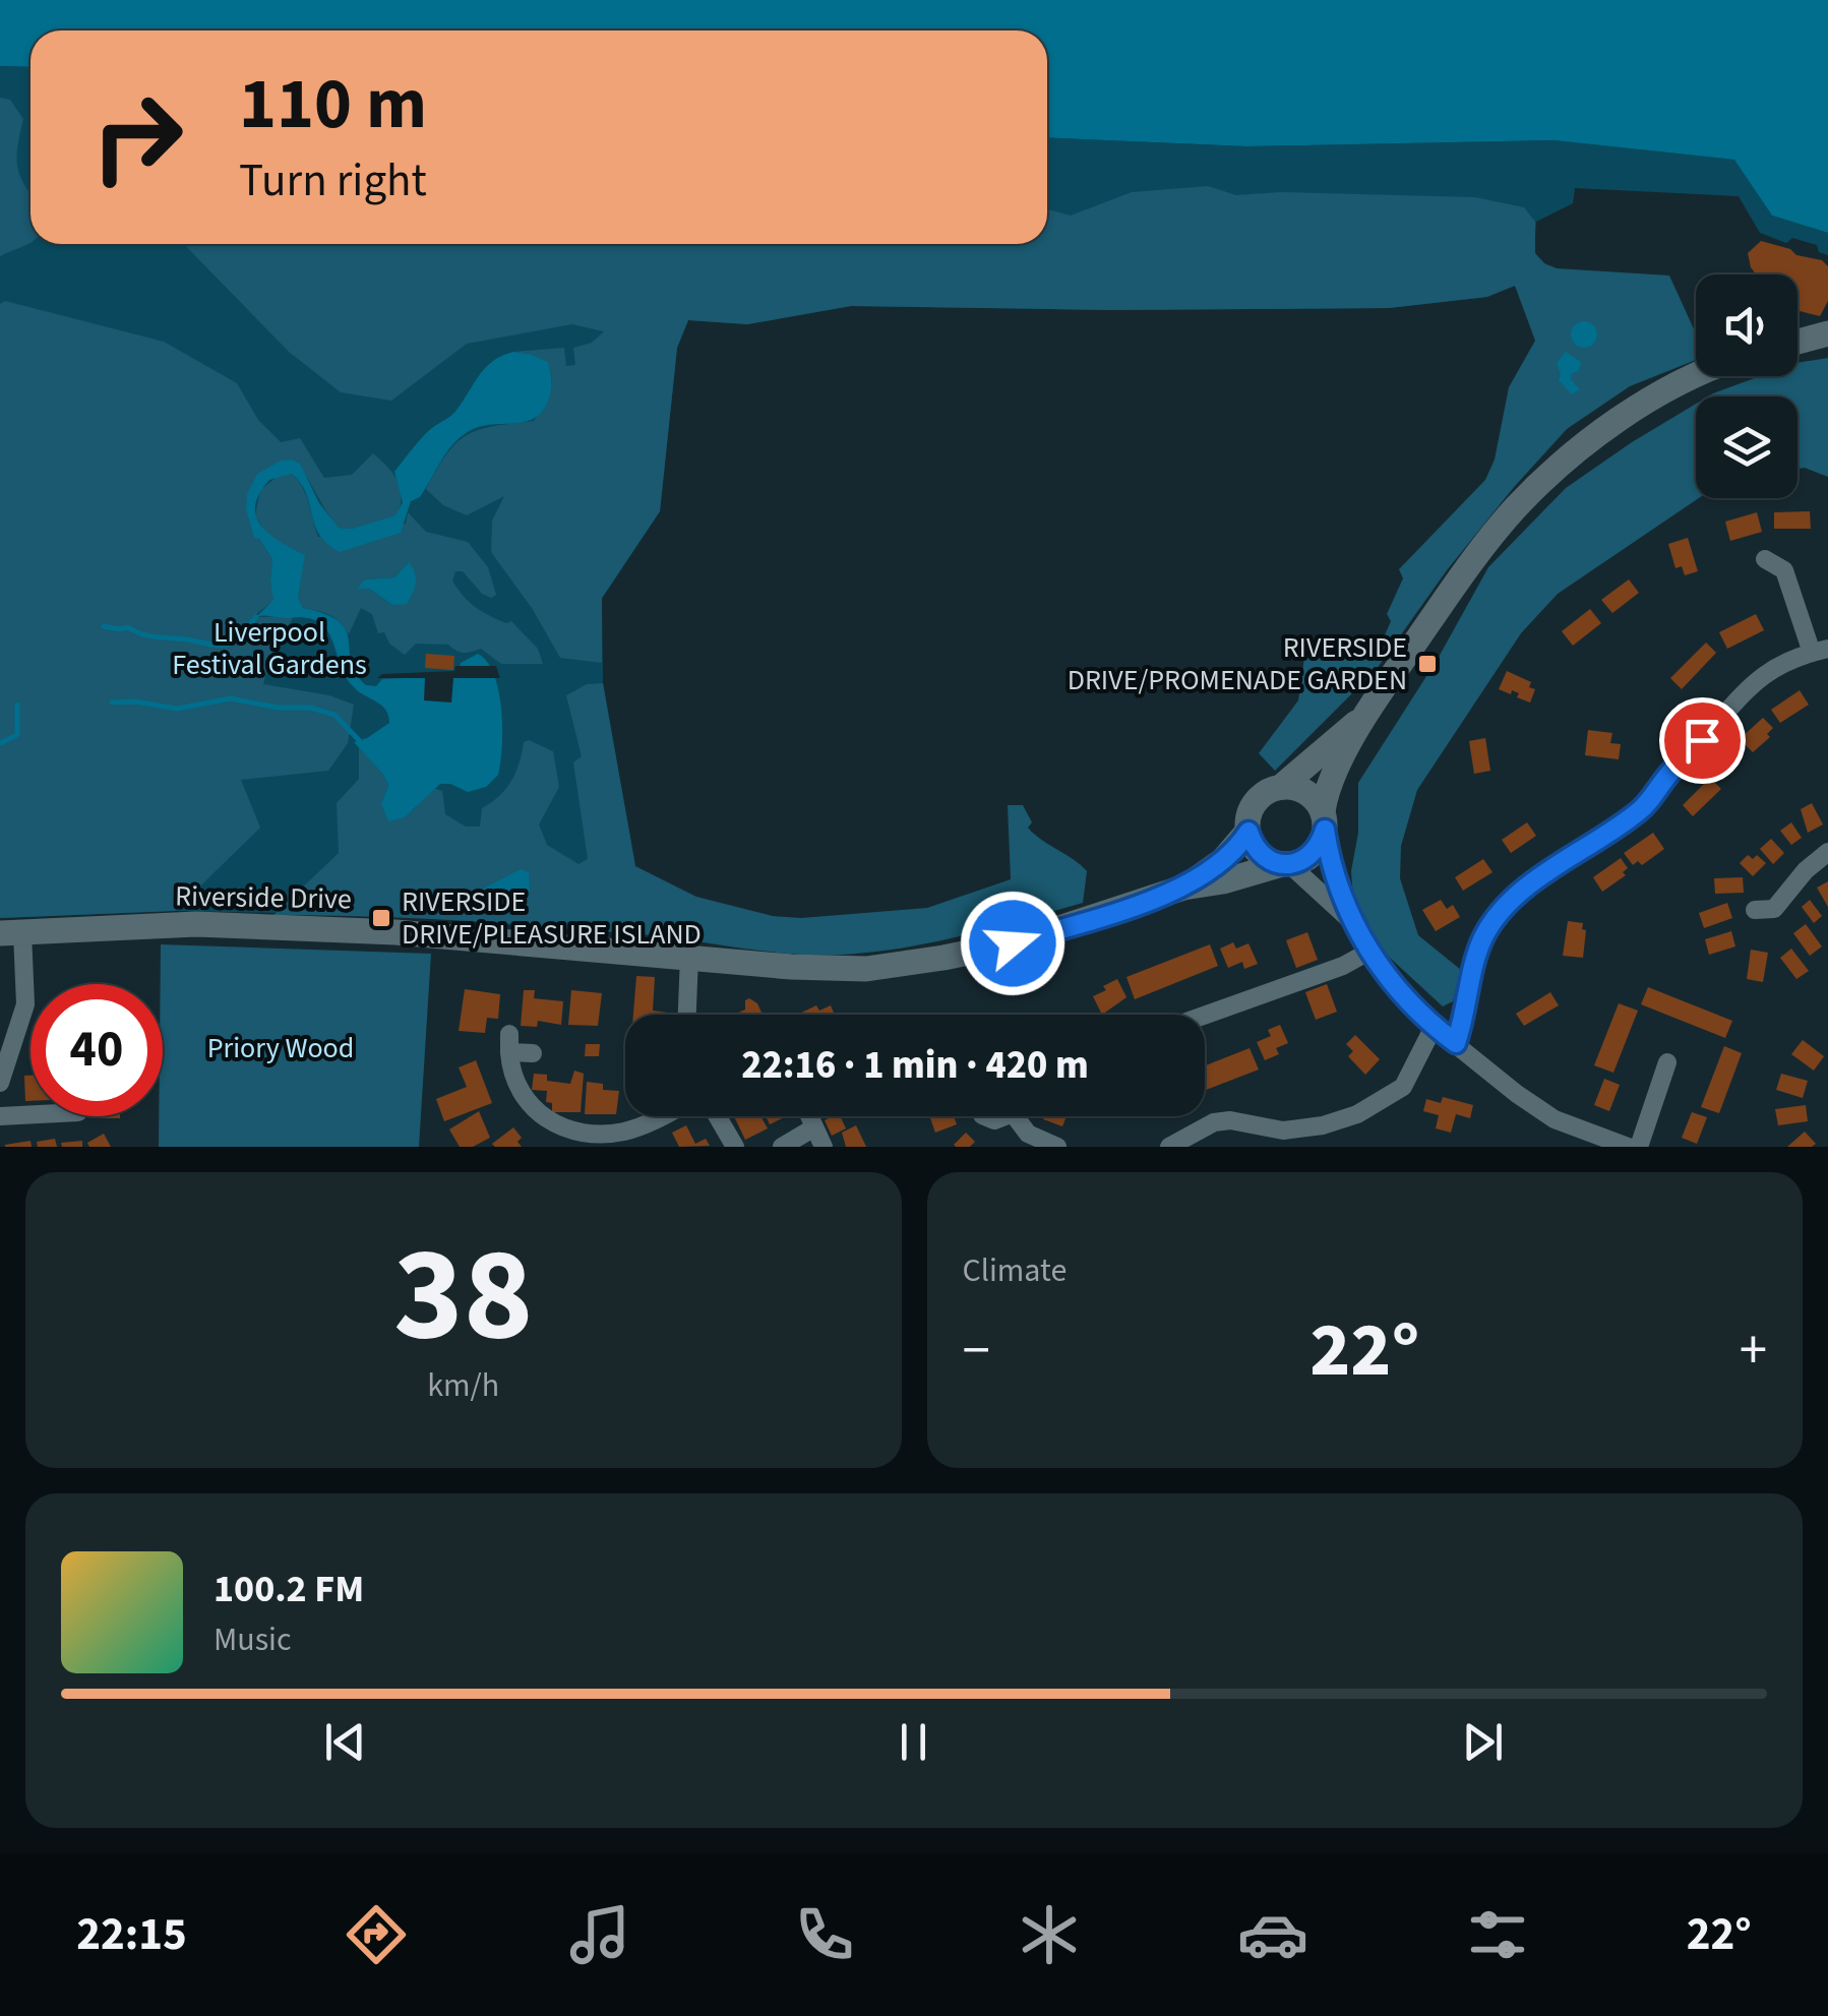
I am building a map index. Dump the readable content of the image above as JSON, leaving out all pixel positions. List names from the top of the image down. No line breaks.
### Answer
{"streets":{"street":["Riverside Drive"]},"parks":["Liverpool Festival Gardens","Priory Wood"],"places":{"transit":["RIVERSIDE DRIVE/PROMENADE GARDEN","RIVERSIDE DRIVE/PLEASURE ISLAND"]},"page":{"turn":["110 m","Turn right"],"limit":"40","trip":"22:16 · 1 min · 420 m","tile":[["38","km/h"],"Climate"],"heat":["−","22°","+"],"song":["100.2 FM","Music"],"tabs":["22:15","22°"]}}
